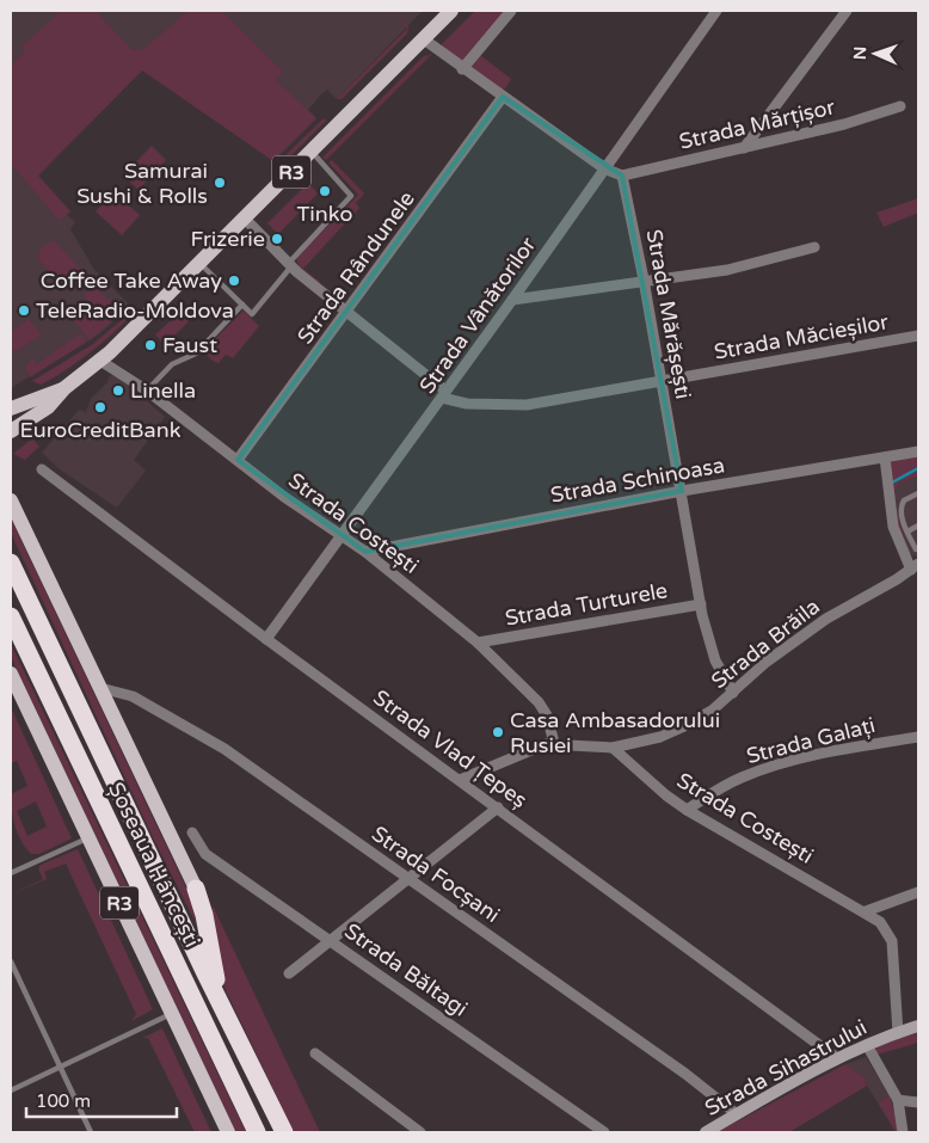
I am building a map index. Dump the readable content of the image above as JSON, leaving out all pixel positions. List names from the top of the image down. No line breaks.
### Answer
{"streets":{"highway":["R3","Șoseaua Hâncești"],"street":["Strada Mărțișor","Strada Rândunele","Strada Mărășești","Strada Vânătorilor","Strada Măcieșilor","Strada Schinoasa","Strada Costești","Strada Turturele","Strada Brăila","Strada Galați","Strada Vlad Țepeș","Strada Focșani","Strada Băltagi","Strada Sihastrului"]},"crossings":[["Strada Mărțișor","Strada Mărășești"],["R3","Strada Costești"],["Strada Rândunele","Strada Costești"],["Strada Mărășești","Strada Măcieșilor"],["Strada Mărășești","Strada Schinoasa"],["Strada Mărășești","Strada Turturele"],["Strada Mărășești","Strada Brăila"],["Strada Vânătorilor","Strada Măcieșilor"],["Strada Vânătorilor","Strada Costești"],["Strada Vânătorilor","Strada Vlad Țepeș"],["Strada Schinoasa","Strada Costești"],["Strada Costești","Strada Turturele"],["Strada Costești","Strada Brăila"],["Strada Costești","Strada Galați"],["Strada Costești","Strada Sihastrului"],["Strada Brăila","Strada Vlad Țepeș"],["Strada Vlad Țepeș","Strada Sihastrului"],["Șoseaua Hâncești","Strada Focșani"],["Strada Focșani","Strada Sihastrului"]],"places":["Samurai Sushi & Rolls","Tinko","Frizerie","Coffee Take Away","TeleRadio-Moldova","Faust","Linella","EuroCreditBank","Casa Ambasadorului Rusiei"],"scale_bar":"100 m","north":"left"}
